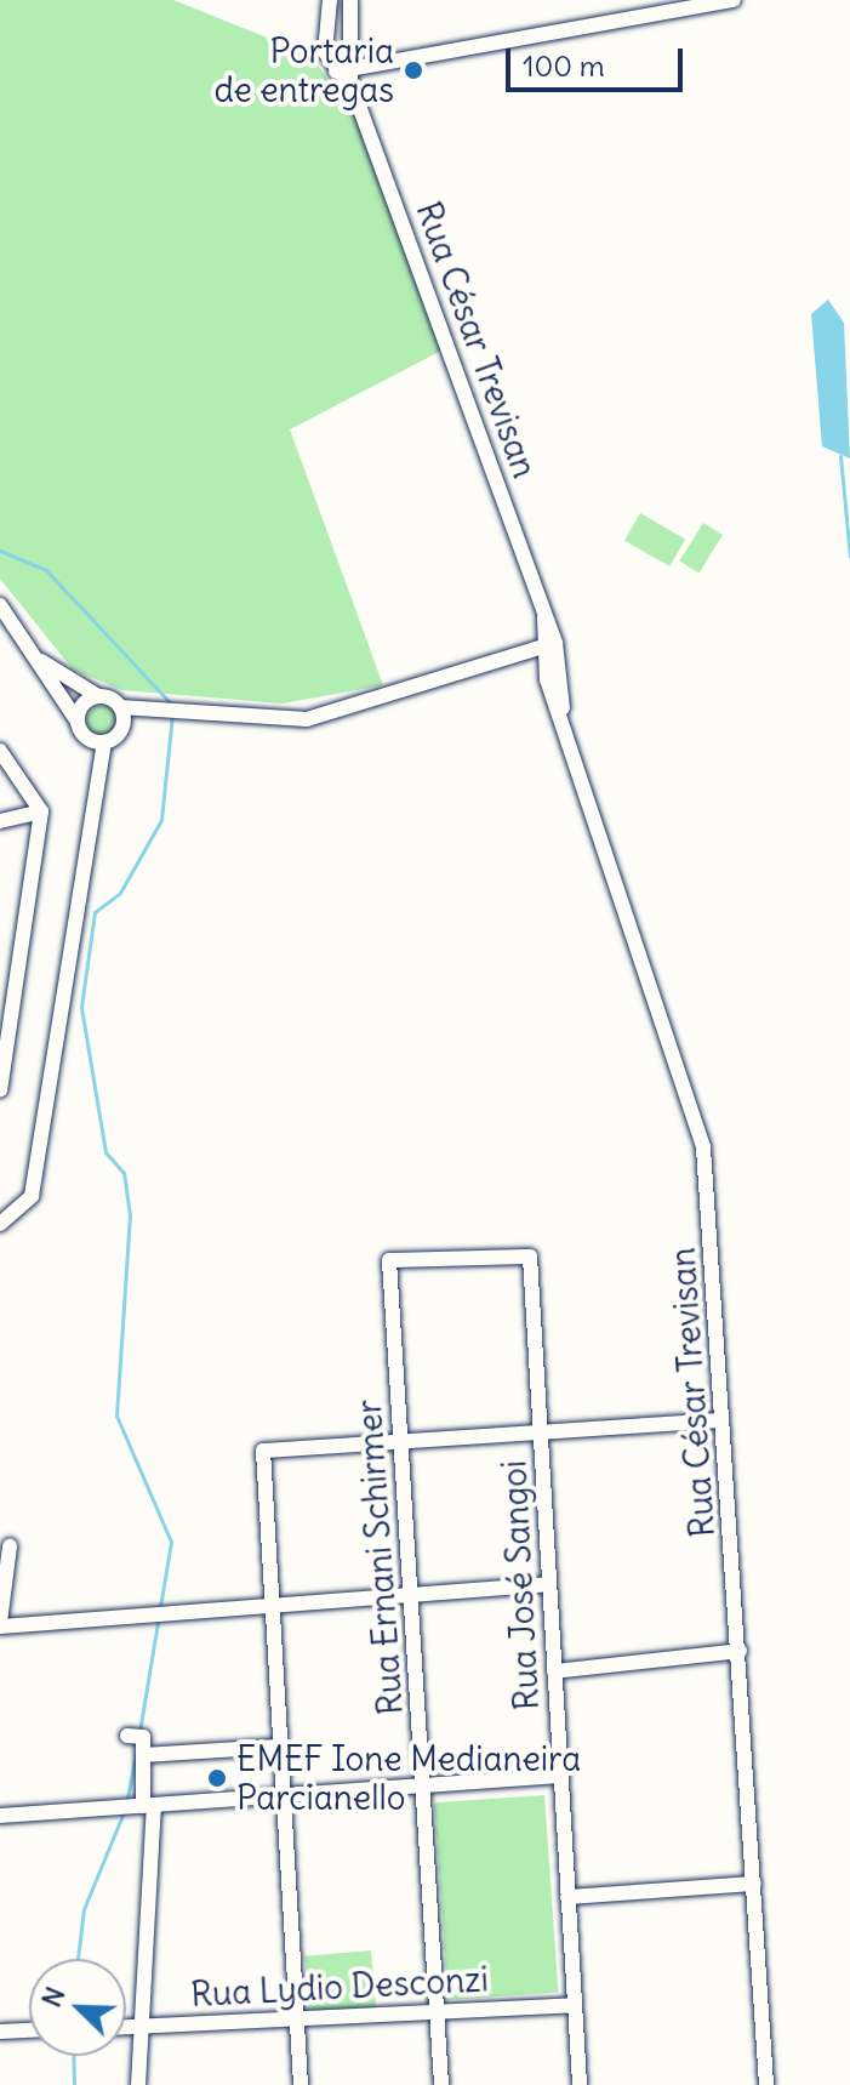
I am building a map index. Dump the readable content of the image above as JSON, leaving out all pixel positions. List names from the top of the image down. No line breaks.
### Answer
{"streets":{"street":["Rua César Trevisan","Rua Ernani Schirmer","Rua José Sangoi","Rua Lydio Desconzi"]},"crossings":[["Rua Ernani Schirmer","Rua José Sangoi"],["Rua Ernani Schirmer","Rua Lydio Desconzi"],["Rua José Sangoi","Rua Lydio Desconzi"]],"places":["Portaria de entregas","EMEF Ione Medianeira Parcianello"],"scale_bar":"100 m","north":"top left"}
